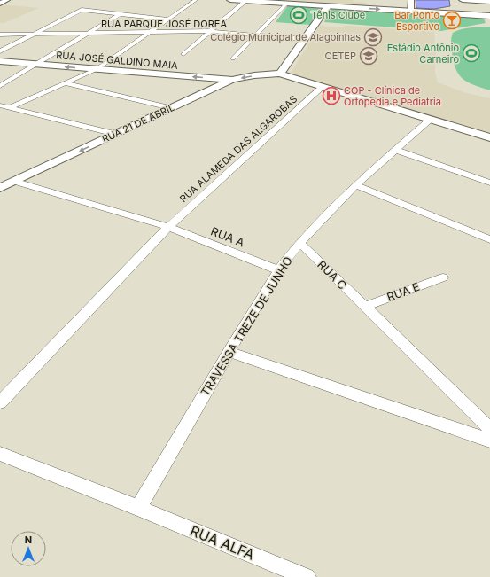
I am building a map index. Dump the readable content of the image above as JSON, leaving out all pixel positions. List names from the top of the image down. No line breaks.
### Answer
{"streets":{"street":["RUA PARQUE JOSÉ DOREA","RUA JOSÉ GALDINO MAIA","RUA 21 DE ABRIL","RUA ALAMEDA DAS ALGAROBAS","RUA A","RUA C","RUA E","TRAVESSA TREZE DE JUNHO","RUA ALFA"]},"crossings":[["RUA JOSÉ GALDINO MAIA","RUA 21 DE ABRIL"],["RUA 21 DE ABRIL","RUA A"],["RUA ALAMEDA DAS ALGAROBAS","RUA A"],["RUA A","TRAVESSA TREZE DE JUNHO"],["RUA C","RUA E"],["RUA C","TRAVESSA TREZE DE JUNHO"],["TRAVESSA TREZE DE JUNHO","RUA ALFA"]],"places":{"sports":["Tênis Clube","Estádio Antônio Carneiro"],"bar":["Bar Ponto Esportivo"],"school or university":["Colégio Municipal de Alagoinhas","CETEP"],"hospital":["COP - Clínica de Ortopedia e Pediatria"]},"north":"top"}
